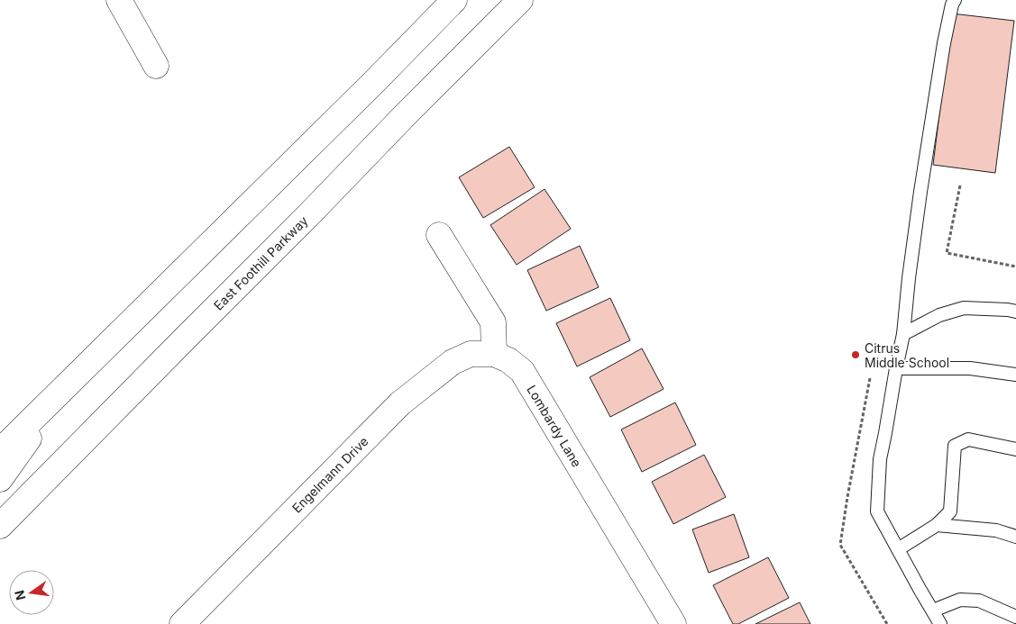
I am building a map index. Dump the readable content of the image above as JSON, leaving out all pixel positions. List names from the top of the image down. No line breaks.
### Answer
{"streets":{"main road":["East Foothill Parkway","Lombardy Lane","Engelmann Drive"]},"crossings":[["Lombardy Lane","Engelmann Drive"]],"places":["Citrus Middle School"],"north":"left"}
